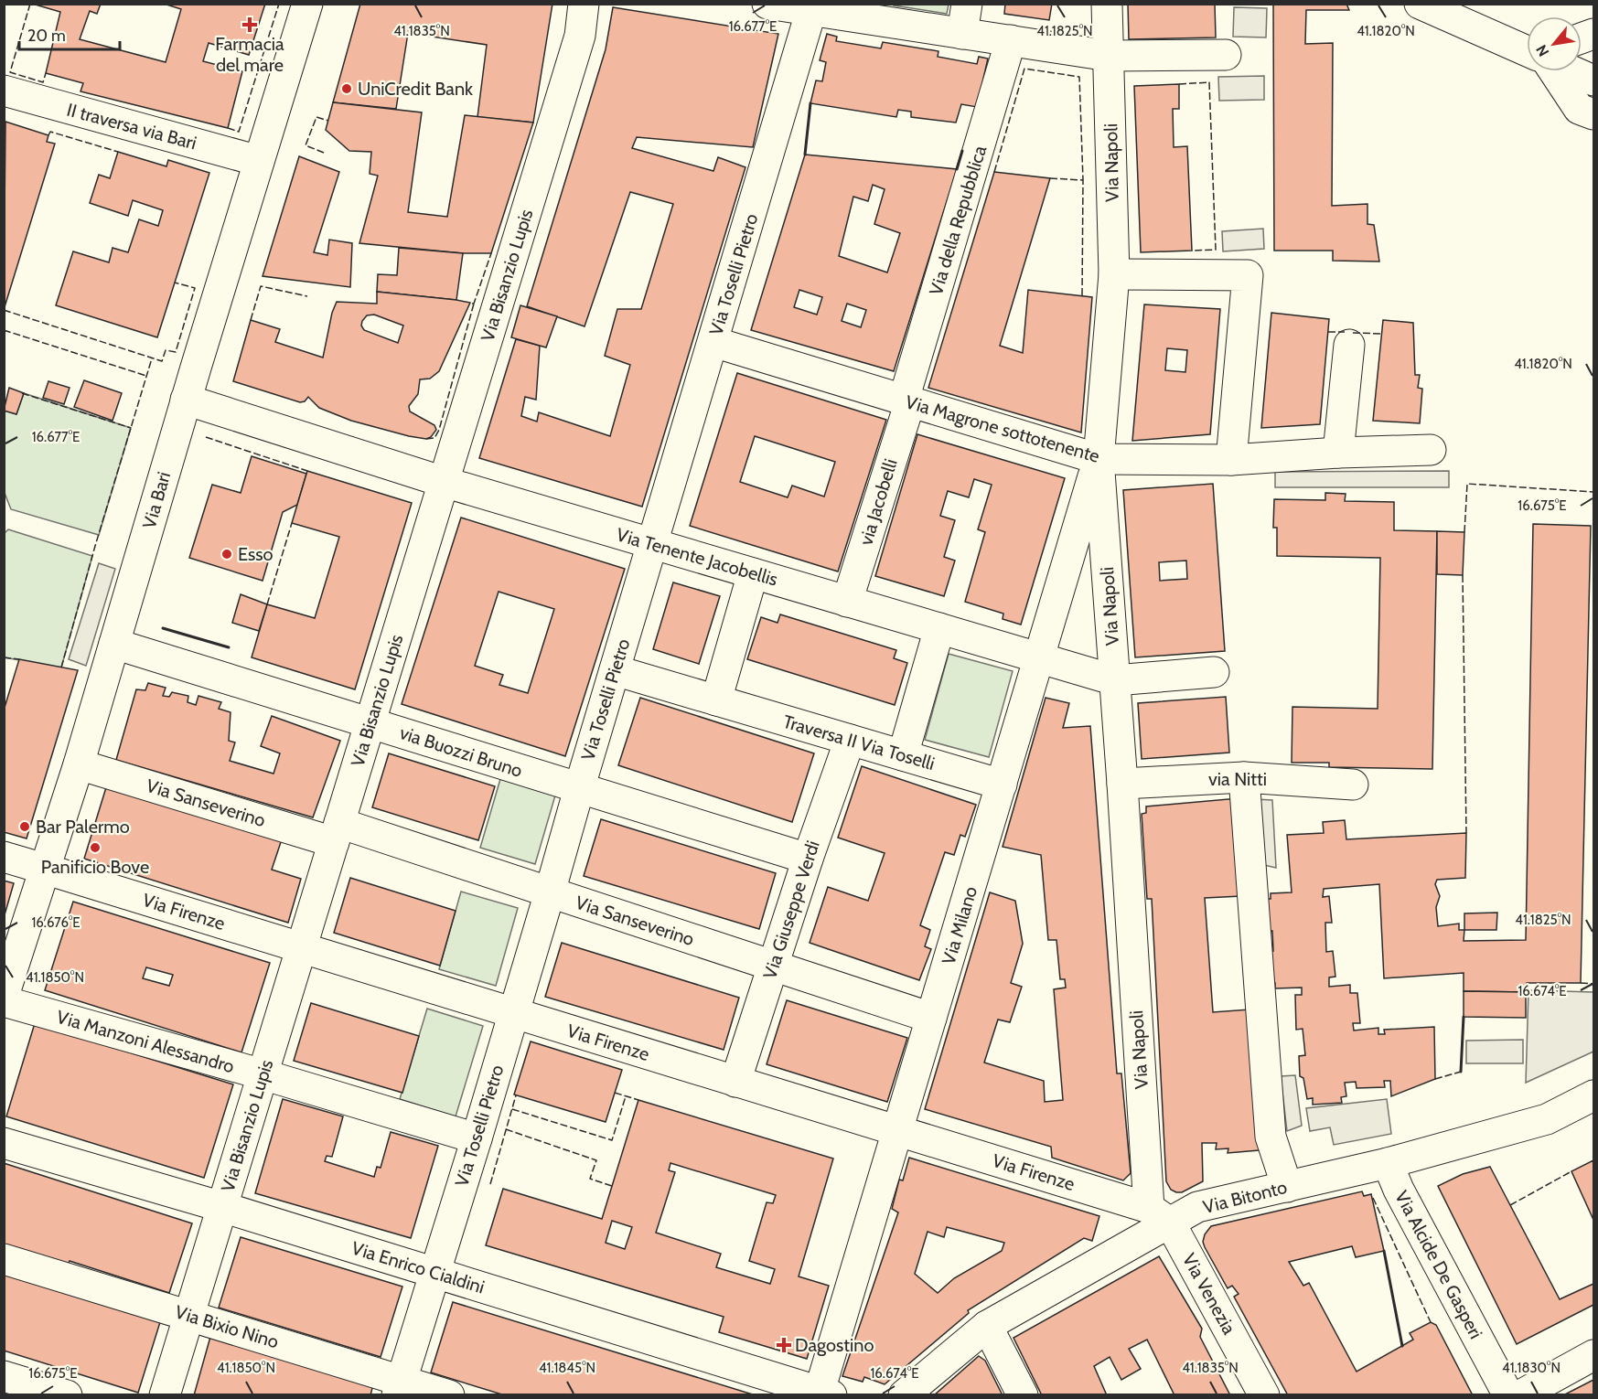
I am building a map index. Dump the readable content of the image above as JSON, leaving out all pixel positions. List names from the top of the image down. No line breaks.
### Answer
{"streets":{"street":["II traversa via Bari","Via Napoli","Via della Repubblica","Via Toselli Pietro","Via Bisanzio Lupis","Via Magrone sottotenente","Via Bari","via Jacobelli","Via Tenente Jacobellis","Traversa II Via Toselli","via Buozzi Bruno","via Nitti","Via Sanseverino","Via Giuseppe Verdi","Via Firenze","Via Milano","Via Manzoni Alessandro","Via Bitonto","Via Alcide De Gasperi","Via Enrico Cialdini","Via Venezia","Via Bixio Nino"]},"crossings":[["II traversa via Bari","Via Bari"],["Via Napoli","Via Magrone sottotenente"],["Via Napoli","Via Tenente Jacobellis"],["Via Napoli","via Nitti"],["Via Napoli","Via Firenze"],["Via Napoli","Via Milano"],["Via Napoli","Via Bitonto"],["Via Napoli","Via Venezia"],["Via della Repubblica","Via Magrone sottotenente"],["Via della Repubblica","via Jacobelli"],["Via Toselli Pietro","Via Magrone sottotenente"],["Via Toselli Pietro","Via Tenente Jacobellis"],["Via Toselli Pietro","Traversa II Via Toselli"],["Via Toselli Pietro","via Buozzi Bruno"],["Via Toselli Pietro","Via Sanseverino"],["Via Toselli Pietro","Via Firenze"],["Via Toselli Pietro","Via Manzoni Alessandro"],["Via Toselli Pietro","Via Enrico Cialdini"],["Via Toselli Pietro","Via Bixio Nino"],["Via Bisanzio Lupis","Via Tenente Jacobellis"],["Via Bisanzio Lupis","via Buozzi Bruno"],["Via Bisanzio Lupis","Via Sanseverino"],["Via Bisanzio Lupis","Via Firenze"],["Via Bisanzio Lupis","Via Manzoni Alessandro"],["Via Bisanzio Lupis","Via Enrico Cialdini"],["Via Bisanzio Lupis","Via Bixio Nino"],["Via Magrone sottotenente","via Jacobelli"],["Via Magrone sottotenente","Via Milano"],["Via Bari","Via Tenente Jacobellis"],["Via Bari","via Buozzi Bruno"],["Via Bari","Via Sanseverino"],["Via Bari","Via Firenze"],["via Jacobelli","Via Tenente Jacobellis"],["Via Tenente Jacobellis","Via Milano"],["Traversa II Via Toselli","Via Giuseppe Verdi"],["Traversa II Via Toselli","Via Milano"],["via Buozzi Bruno","Via Giuseppe Verdi"],["Via Sanseverino","Via Giuseppe Verdi"],["Via Sanseverino","Via Milano"],["Via Giuseppe Verdi","Via Firenze"],["Via Firenze","Via Milano"],["Via Firenze","Via Bitonto"],["Via Firenze","Via Venezia"],["Via Milano","Via Enrico Cialdini"],["Via Bitonto","Via Alcide De Gasperi"],["Via Bitonto","Via Venezia"]],"places":{"health":["Farmacia del mare","Dagostino"],"other":["UniCredit Bank","Esso","Bar Palermo","Panificio Bove"]},"scale_bar":"20 m","north":"bottom left","coordinates":["16.677°E","41.1835°N","41.1825°N","41.1820°N","16.675°E","16.676°E","41.1850°N","16.674°E","41.1845°N","41.1830°N"]}
